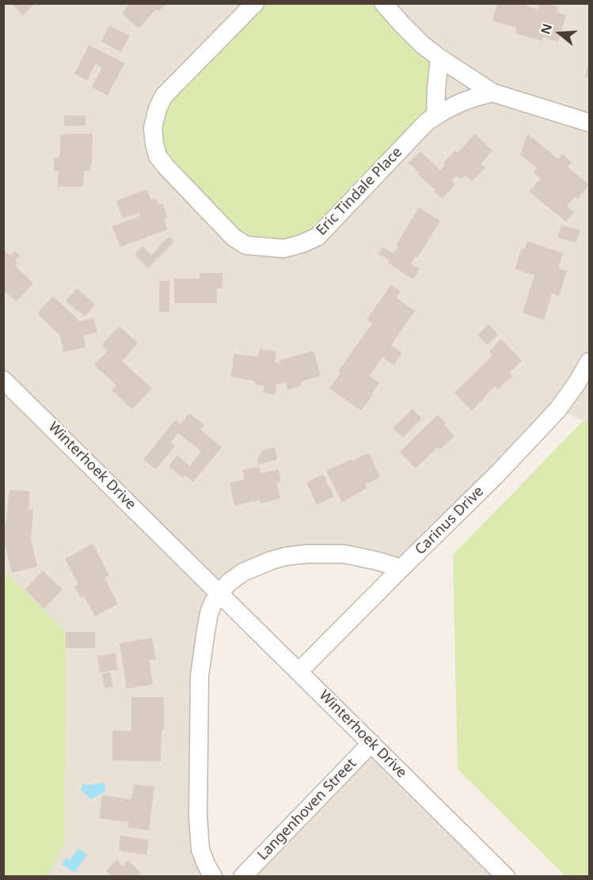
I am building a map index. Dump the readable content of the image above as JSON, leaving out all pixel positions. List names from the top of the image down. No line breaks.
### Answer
{"streets":{"street":["Eric Tindale Place","Winterhoek Drive","Carinus Drive","Langenhoven Street"]},"crossings":[["Winterhoek Drive","Carinus Drive"],["Winterhoek Drive","Langenhoven Street"]],"north":"left"}
